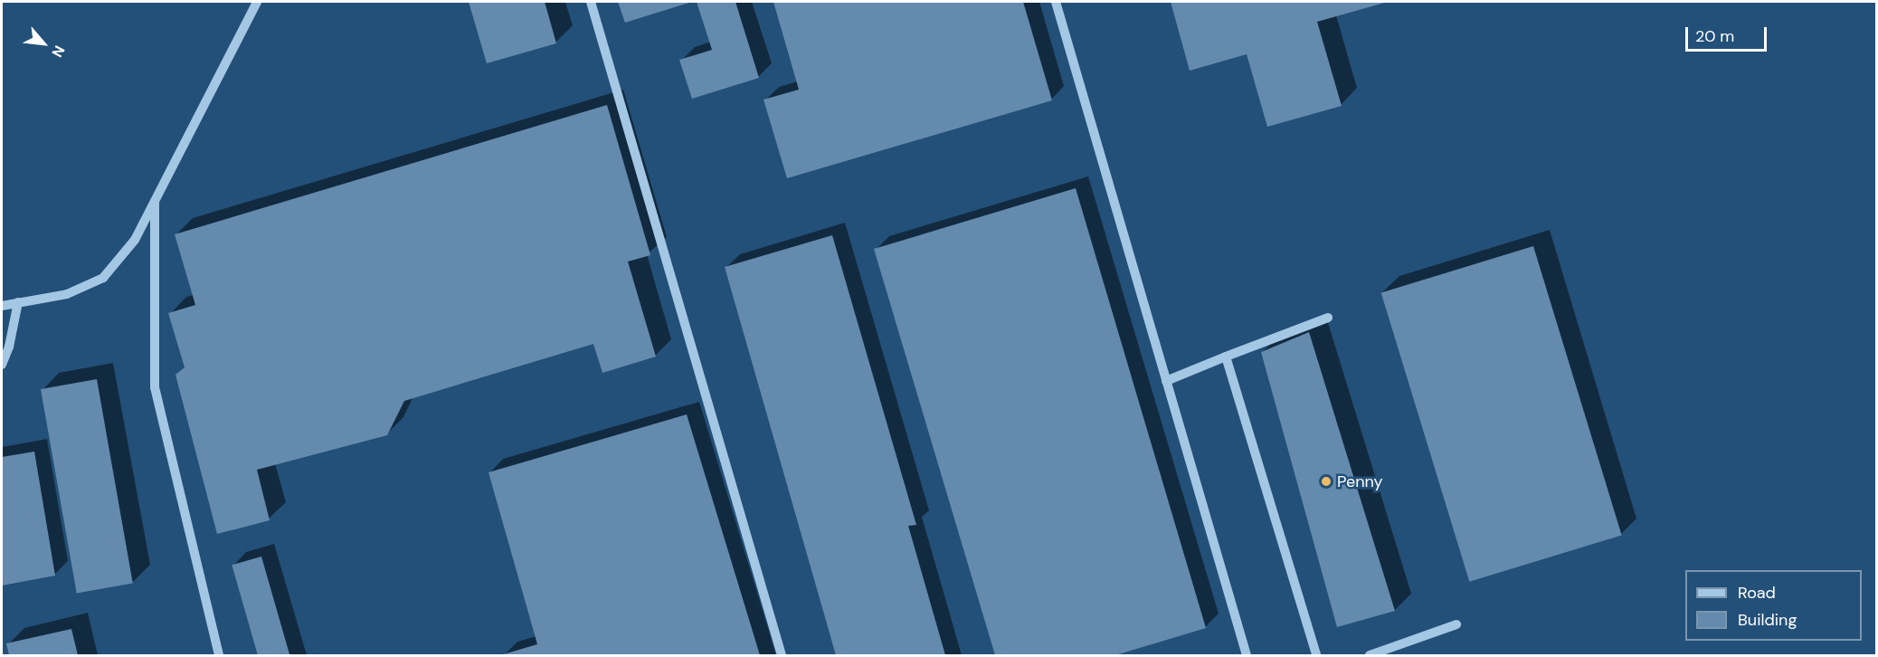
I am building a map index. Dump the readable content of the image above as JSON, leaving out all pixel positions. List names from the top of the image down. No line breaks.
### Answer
{"places":["Penny"],"legend":["Road","Building"],"scale_bar":"20 m","north":"bottom right"}
